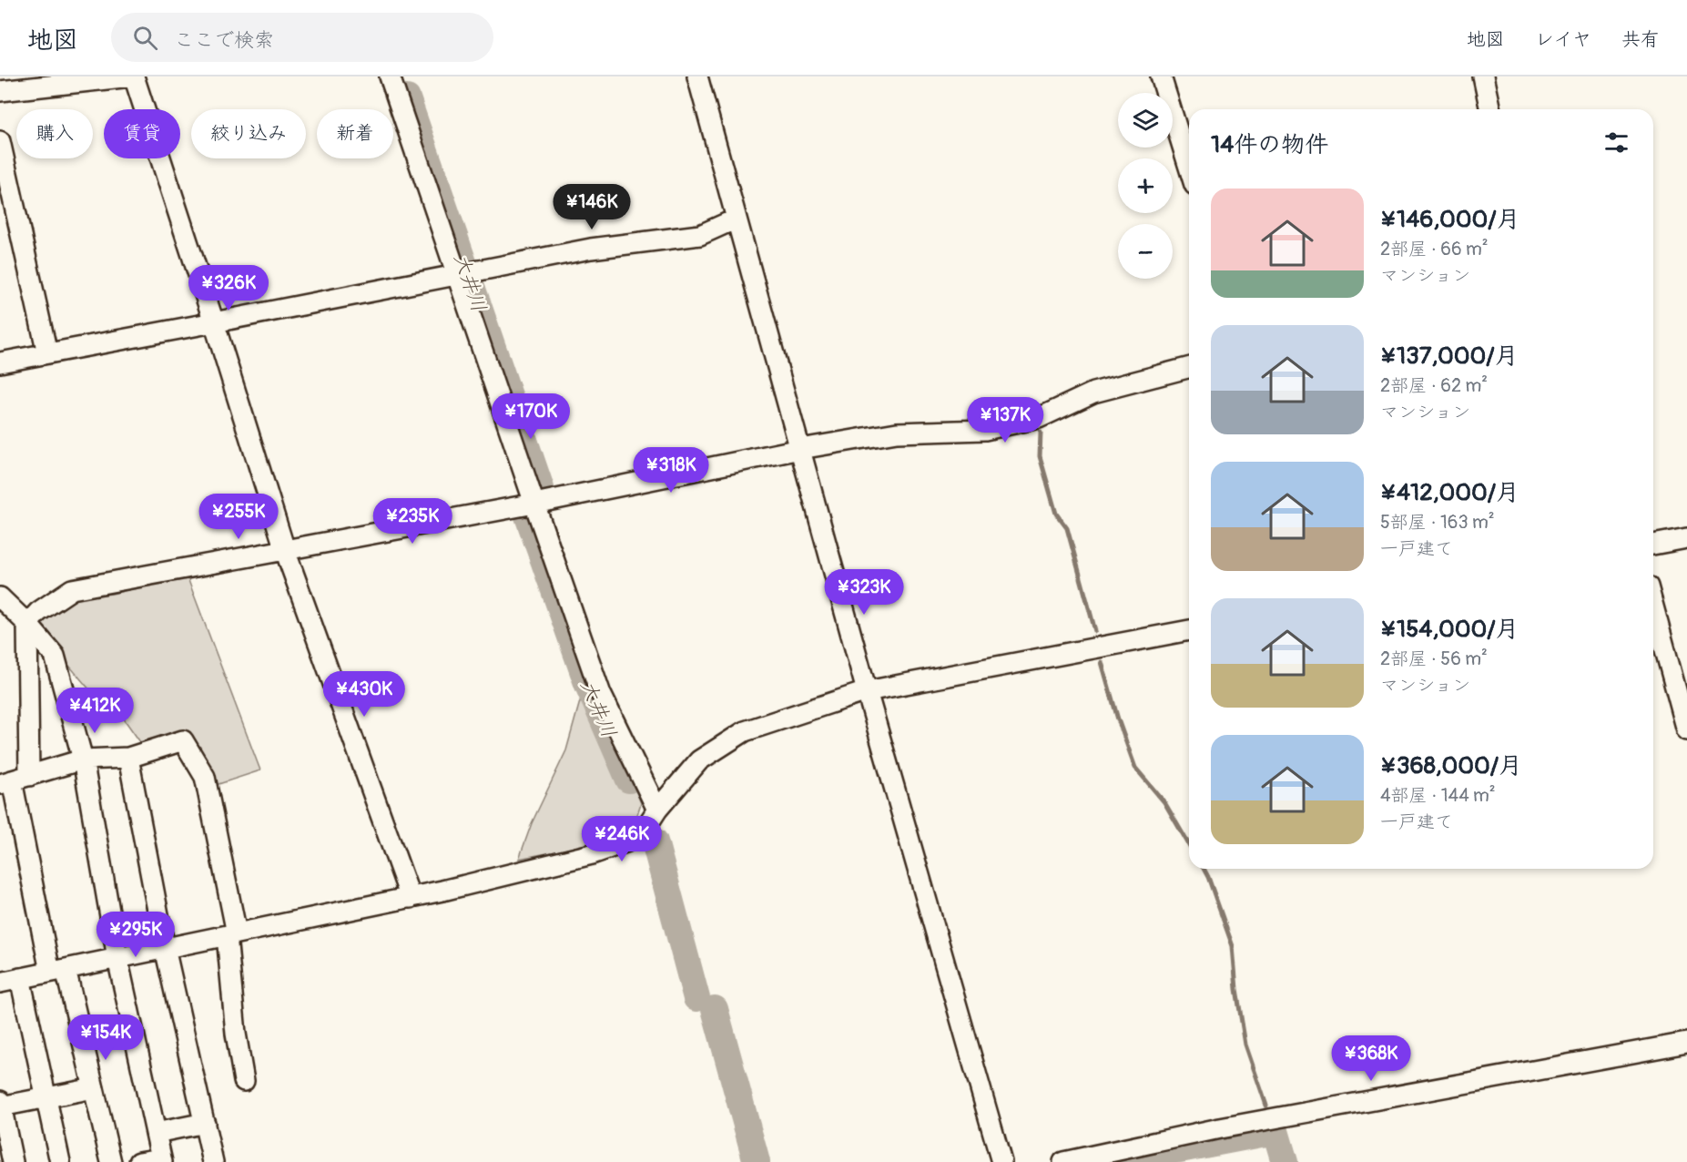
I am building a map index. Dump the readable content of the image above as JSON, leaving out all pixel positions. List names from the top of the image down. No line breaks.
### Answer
{"water":["大井川"],"page":{"header":"地図","search":"ここで検索","nav":["地図","レイヤ","共有"],"map_buttons":["+","−"],"chip":["購入","賃貸","絞り込み","新着"],"heading":"14件の物件","list":[{"name":"¥146,000/月","note":"2部屋 · 66 m² · マンション"},{"name":"¥137,000/月","note":"2部屋 · 62 m² · マンション"},{"name":"¥412,000/月","note":"5部屋 · 163 m² · 一戸建て"},{"name":"¥154,000/月","note":"2部屋 · 56 m² · マンション"},{"name":"¥368,000/月","note":"4部屋 · 144 m² · 一戸建て"}],"price":["¥146K","¥326K","¥170K","¥137K","¥318K","¥255K","¥235K","¥323K","¥430K","¥412K","¥246K","¥295K","¥154K","¥368K"]}}
